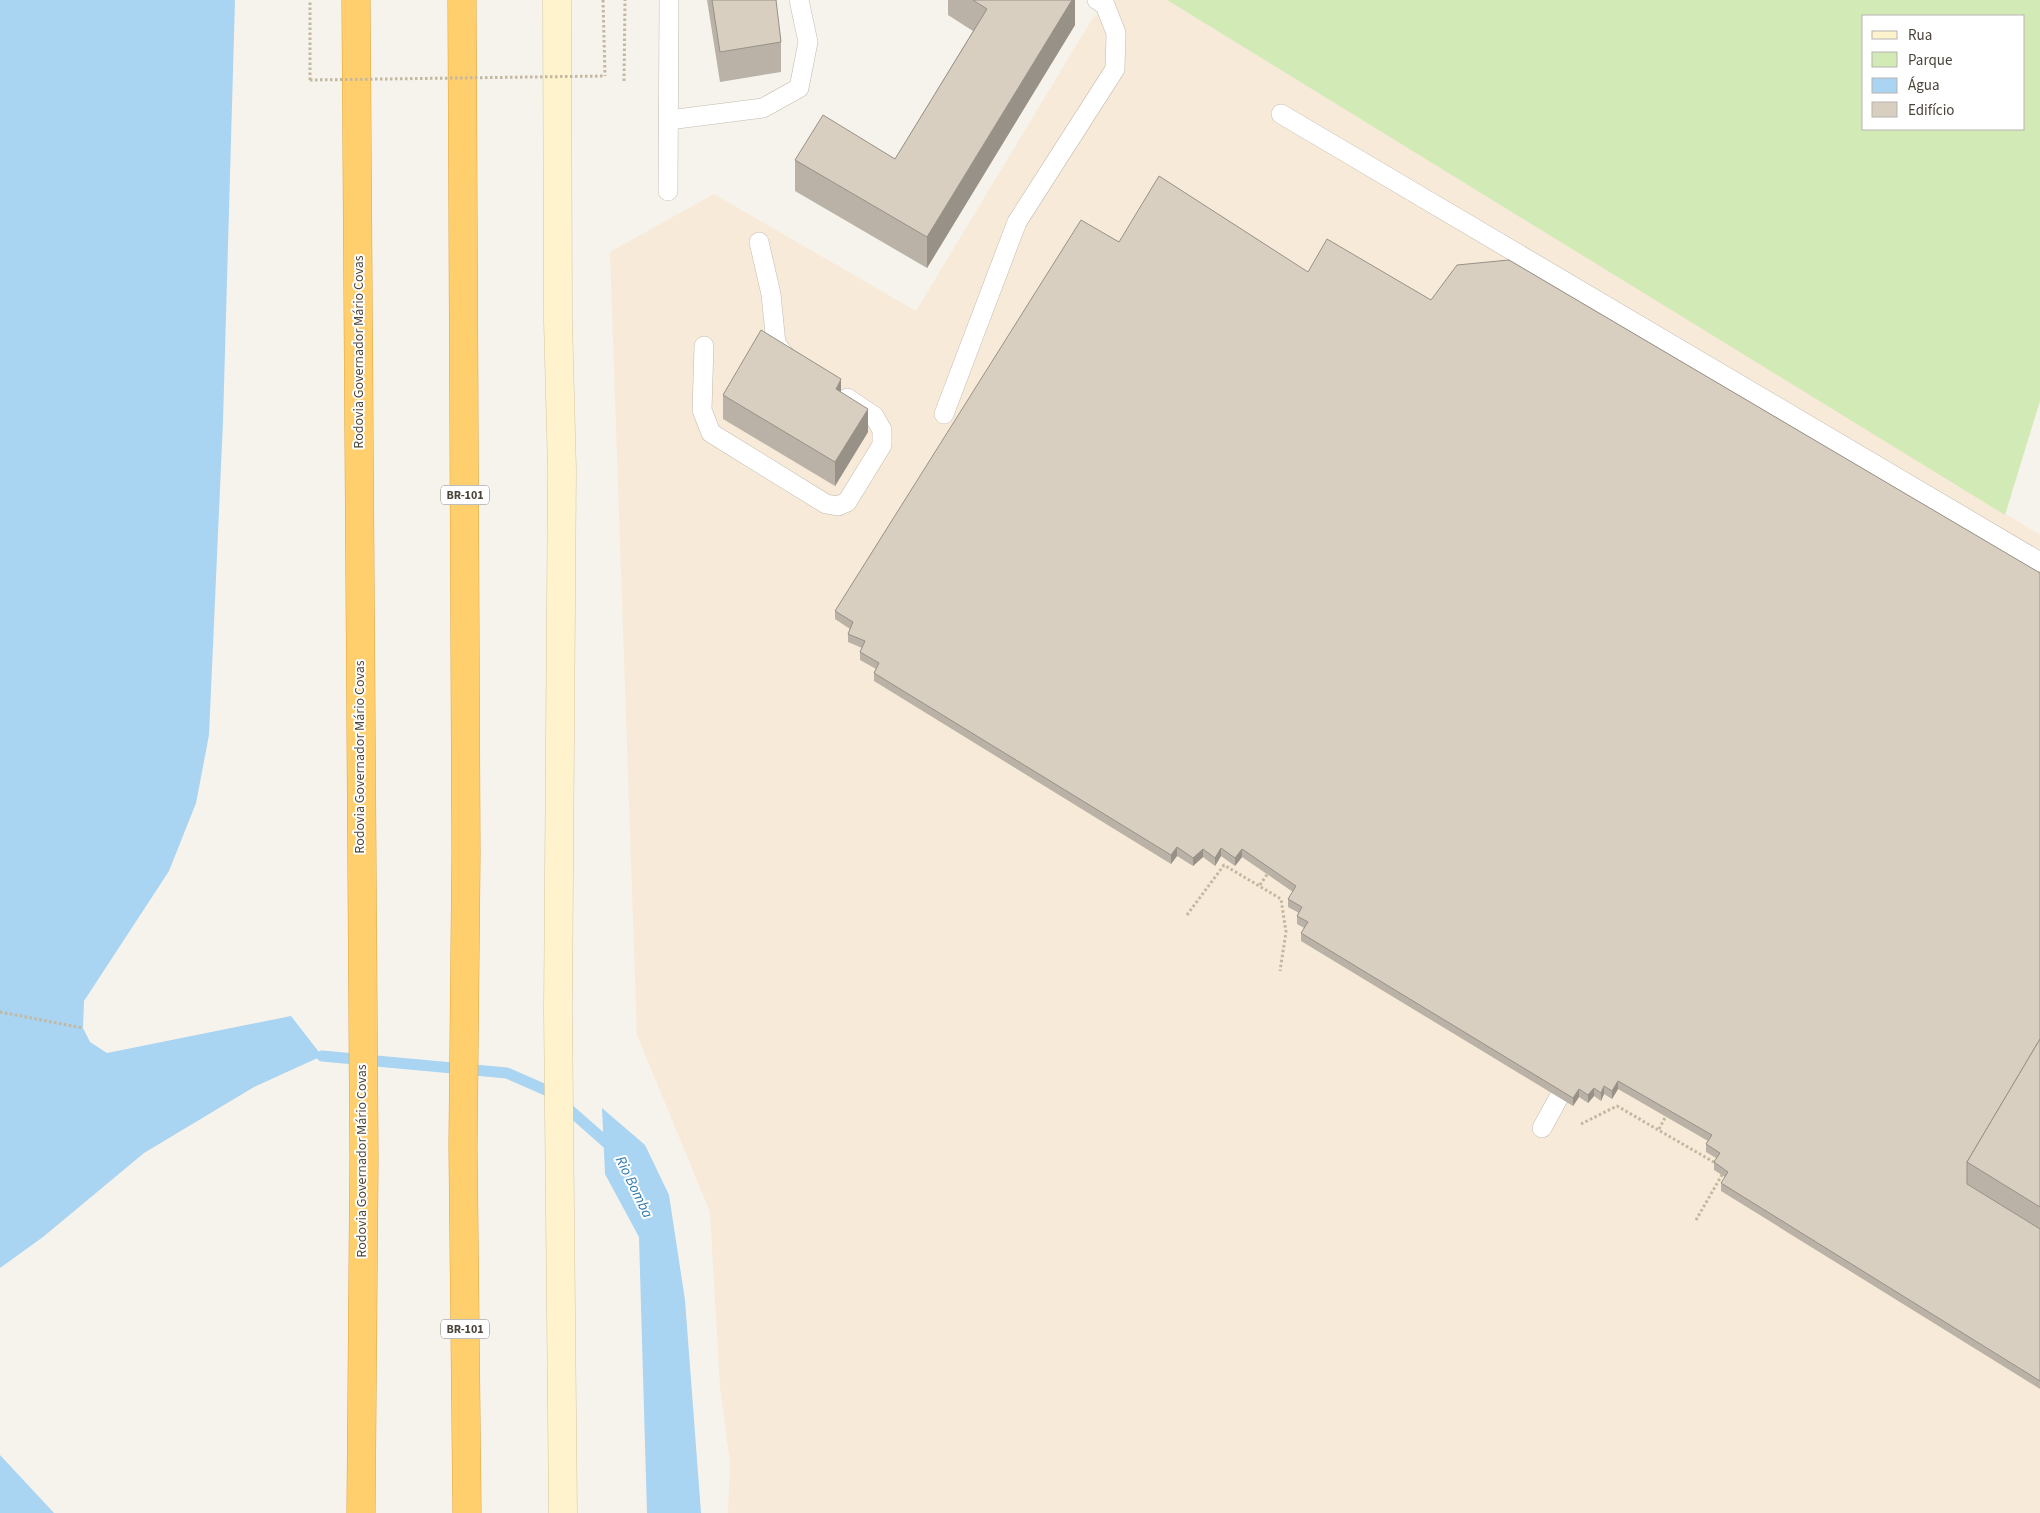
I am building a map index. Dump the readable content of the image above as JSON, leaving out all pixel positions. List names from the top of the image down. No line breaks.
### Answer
{"streets":{"highway":["Rodovia Governador Mário Covas","BR-101"]},"water":["Rio Bomba"],"legend":["Rua","Parque","Água","Edifício"]}
